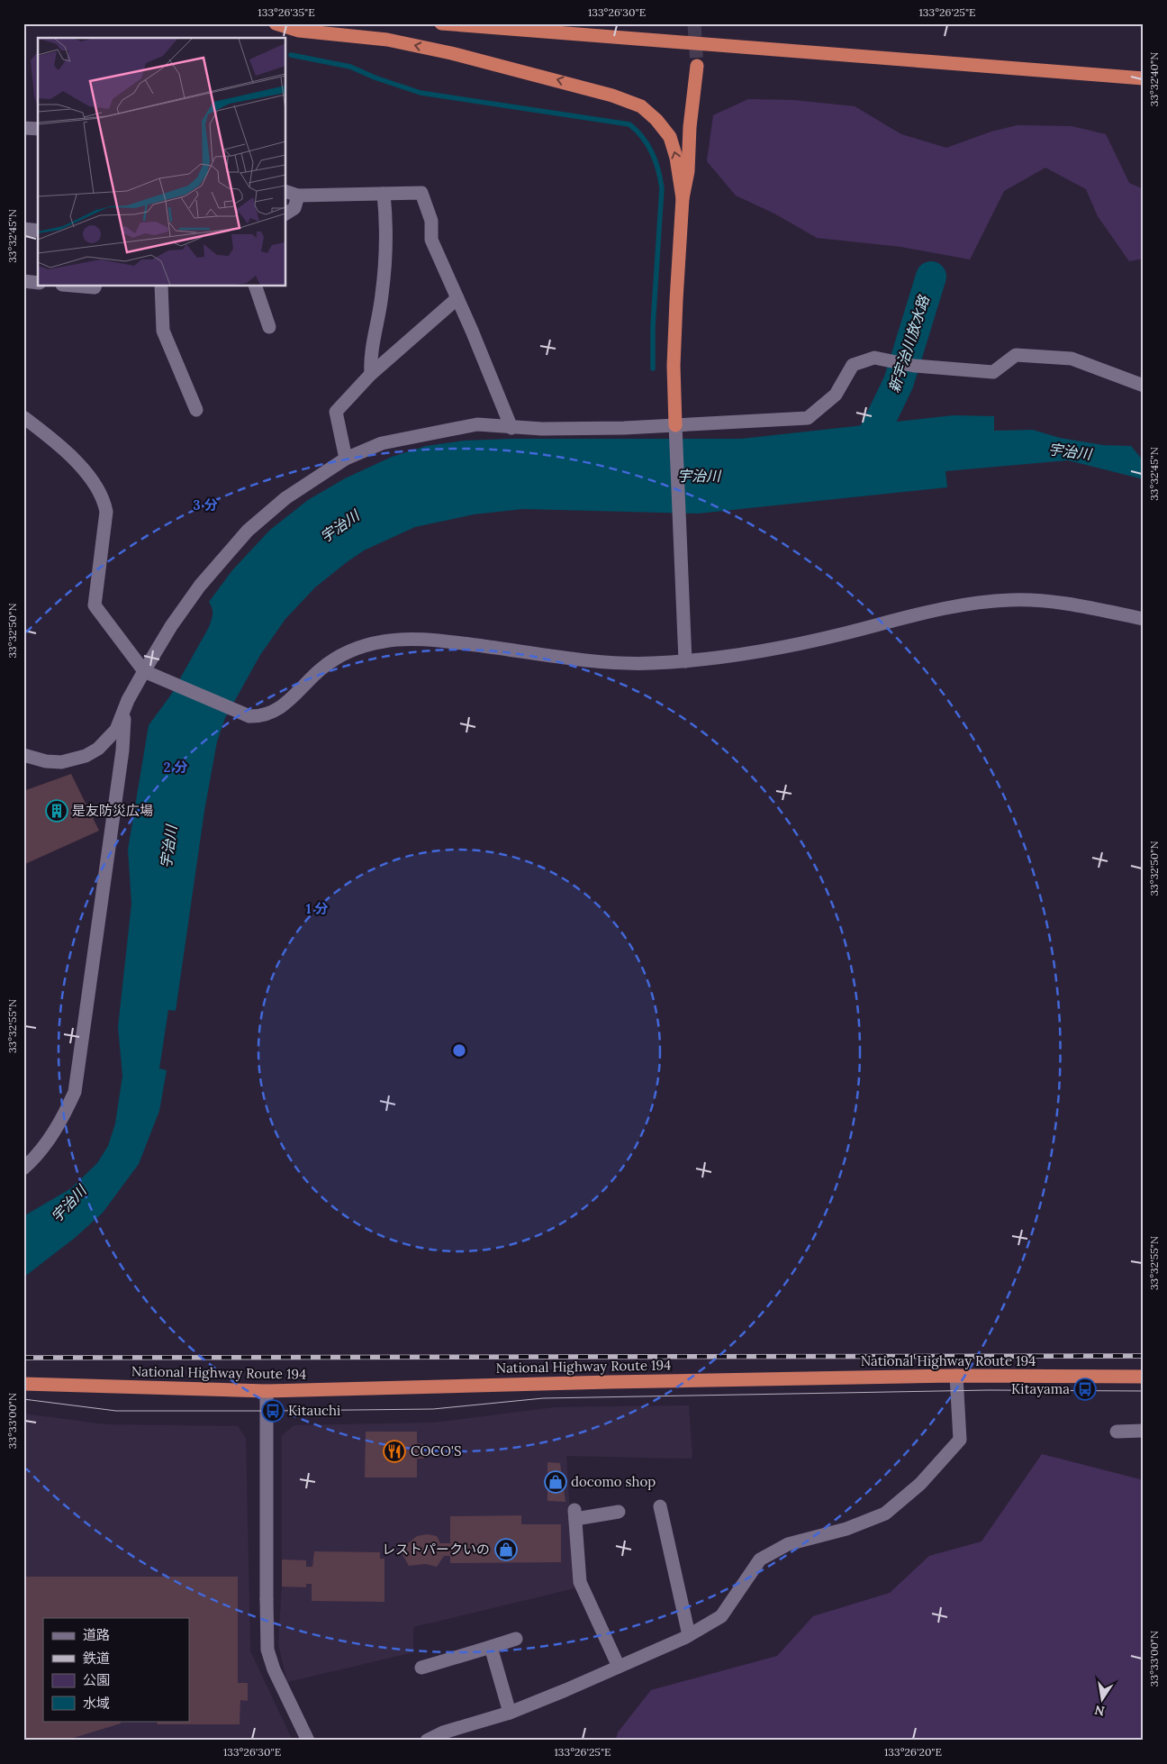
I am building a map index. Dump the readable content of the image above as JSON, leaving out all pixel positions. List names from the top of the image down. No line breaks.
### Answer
{"streets":{"highway":["National Highway Route 194"]},"water":["新宇治川放水路","宇治川"],"places":{"building":["是友防災広場"],"bus stop":["Kitayama","Kitauchi"],"restaurant":["COCO'S"],"shop":["docomo shop","レストパークいの"]},"legend":["道路","鉄道","公園","水域"],"north":"bottom","coordinates":["133°26'35\"E","133°26'30\"E","133°26'25\"E","33°32'40\"N","33°32'45\"N","33°32'50\"N","33°32'55\"N","33°33'00\"N","133°26'20\"E"],"rings":["3 分","2 分","1 分"]}
